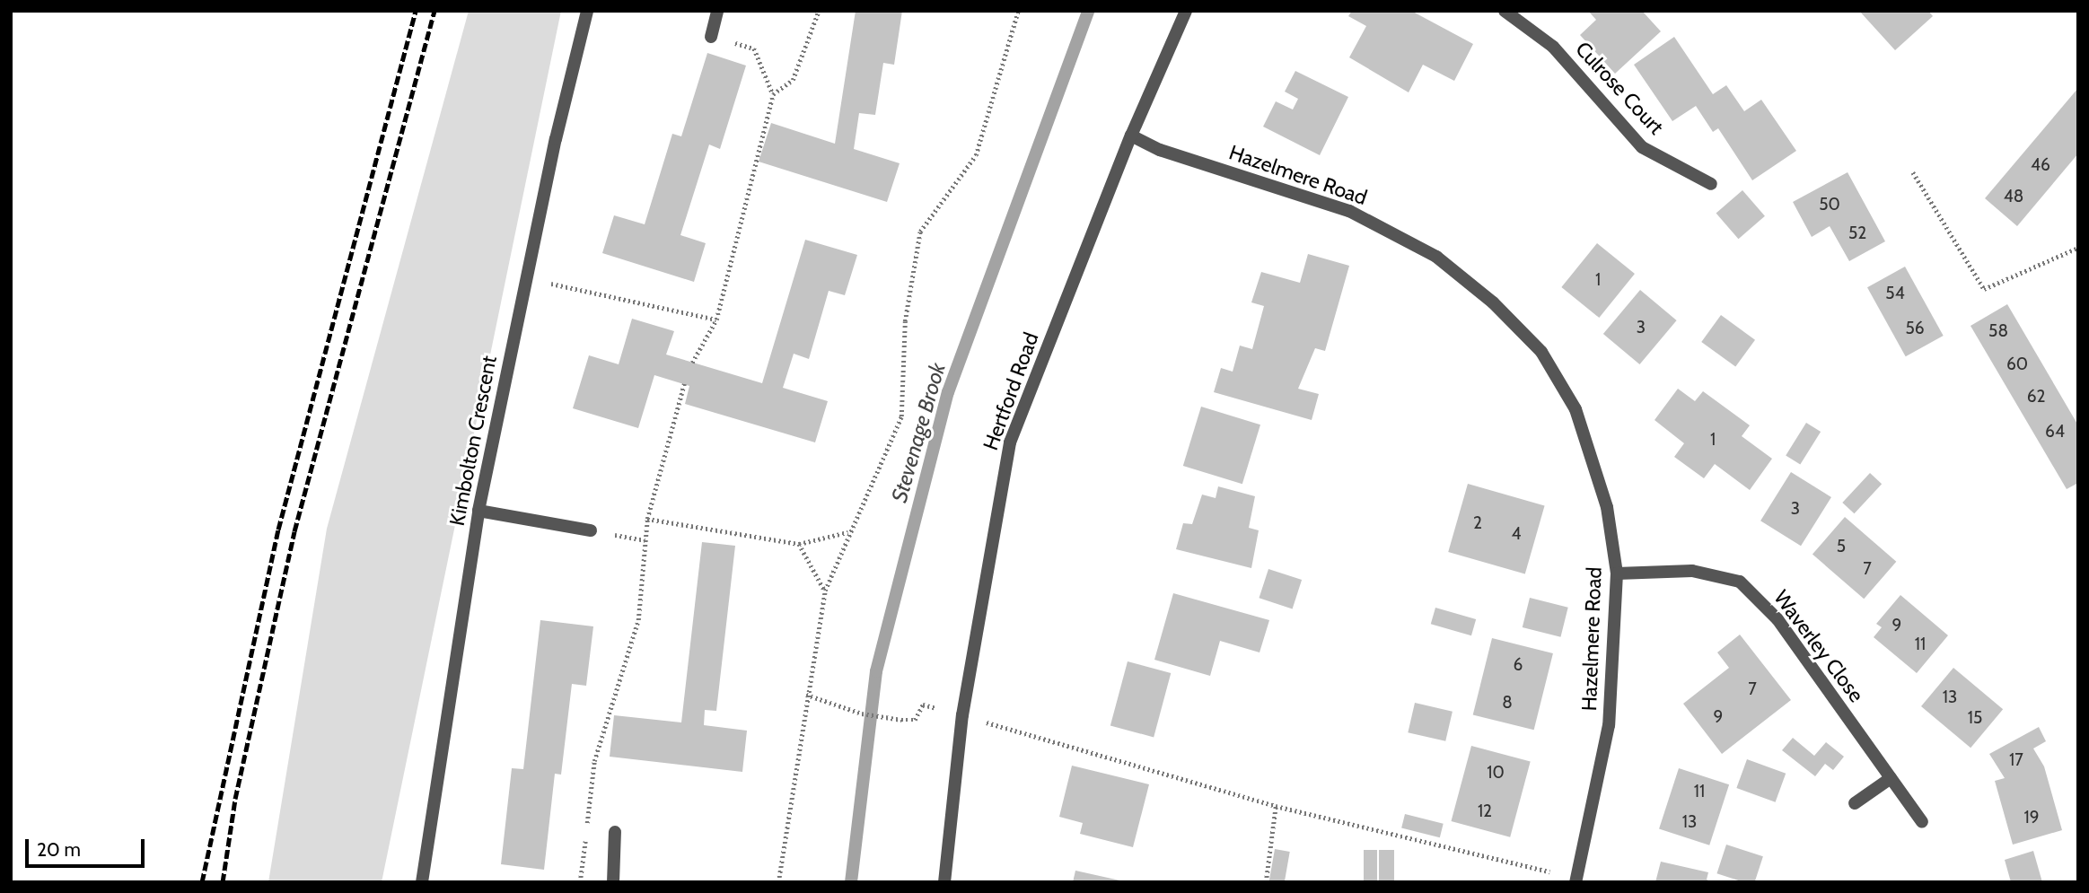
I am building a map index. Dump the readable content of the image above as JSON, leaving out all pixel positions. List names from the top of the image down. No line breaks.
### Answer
{"streets":{"street":["Culrose Court","Hazelmere Road","Hertford Road","Kimbolton Crescent","Waverley Close"]},"crossings":[["Hazelmere Road","Hertford Road"],["Hazelmere Road","Waverley Close"]],"water":["Stevenage Brook"],"house_numbers":["46","48","50","52","1","54","3","56","58","60","62","64","1","3","2","4","5","7","9","11","6","7","13","8","9","15","17","10","11","12","19","13"],"scale_bar":"20 m"}
